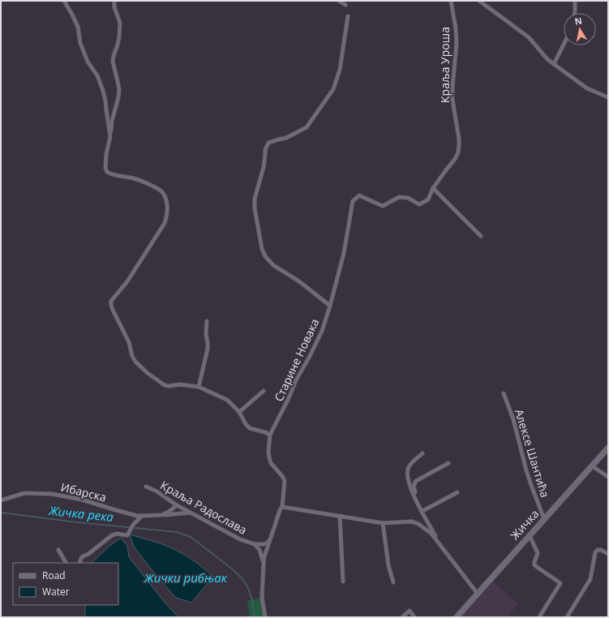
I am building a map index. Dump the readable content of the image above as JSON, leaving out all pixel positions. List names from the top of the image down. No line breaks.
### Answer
{"streets":{"main road":["Жичка"],"street":["Краља Уроша","Старине Новака","Алексе Шантића","Ибарска","Краља Радослава"]},"crossings":[["Краља Уроша","Старине Новака"],["Старине Новака","Краља Радослава"],["Алексе Шантића","Жичка"],["Ибарска","Краља Радослава"]],"water":["Жичка река","Жички рибњак"],"legend":["Road","Water"],"north":"top"}
